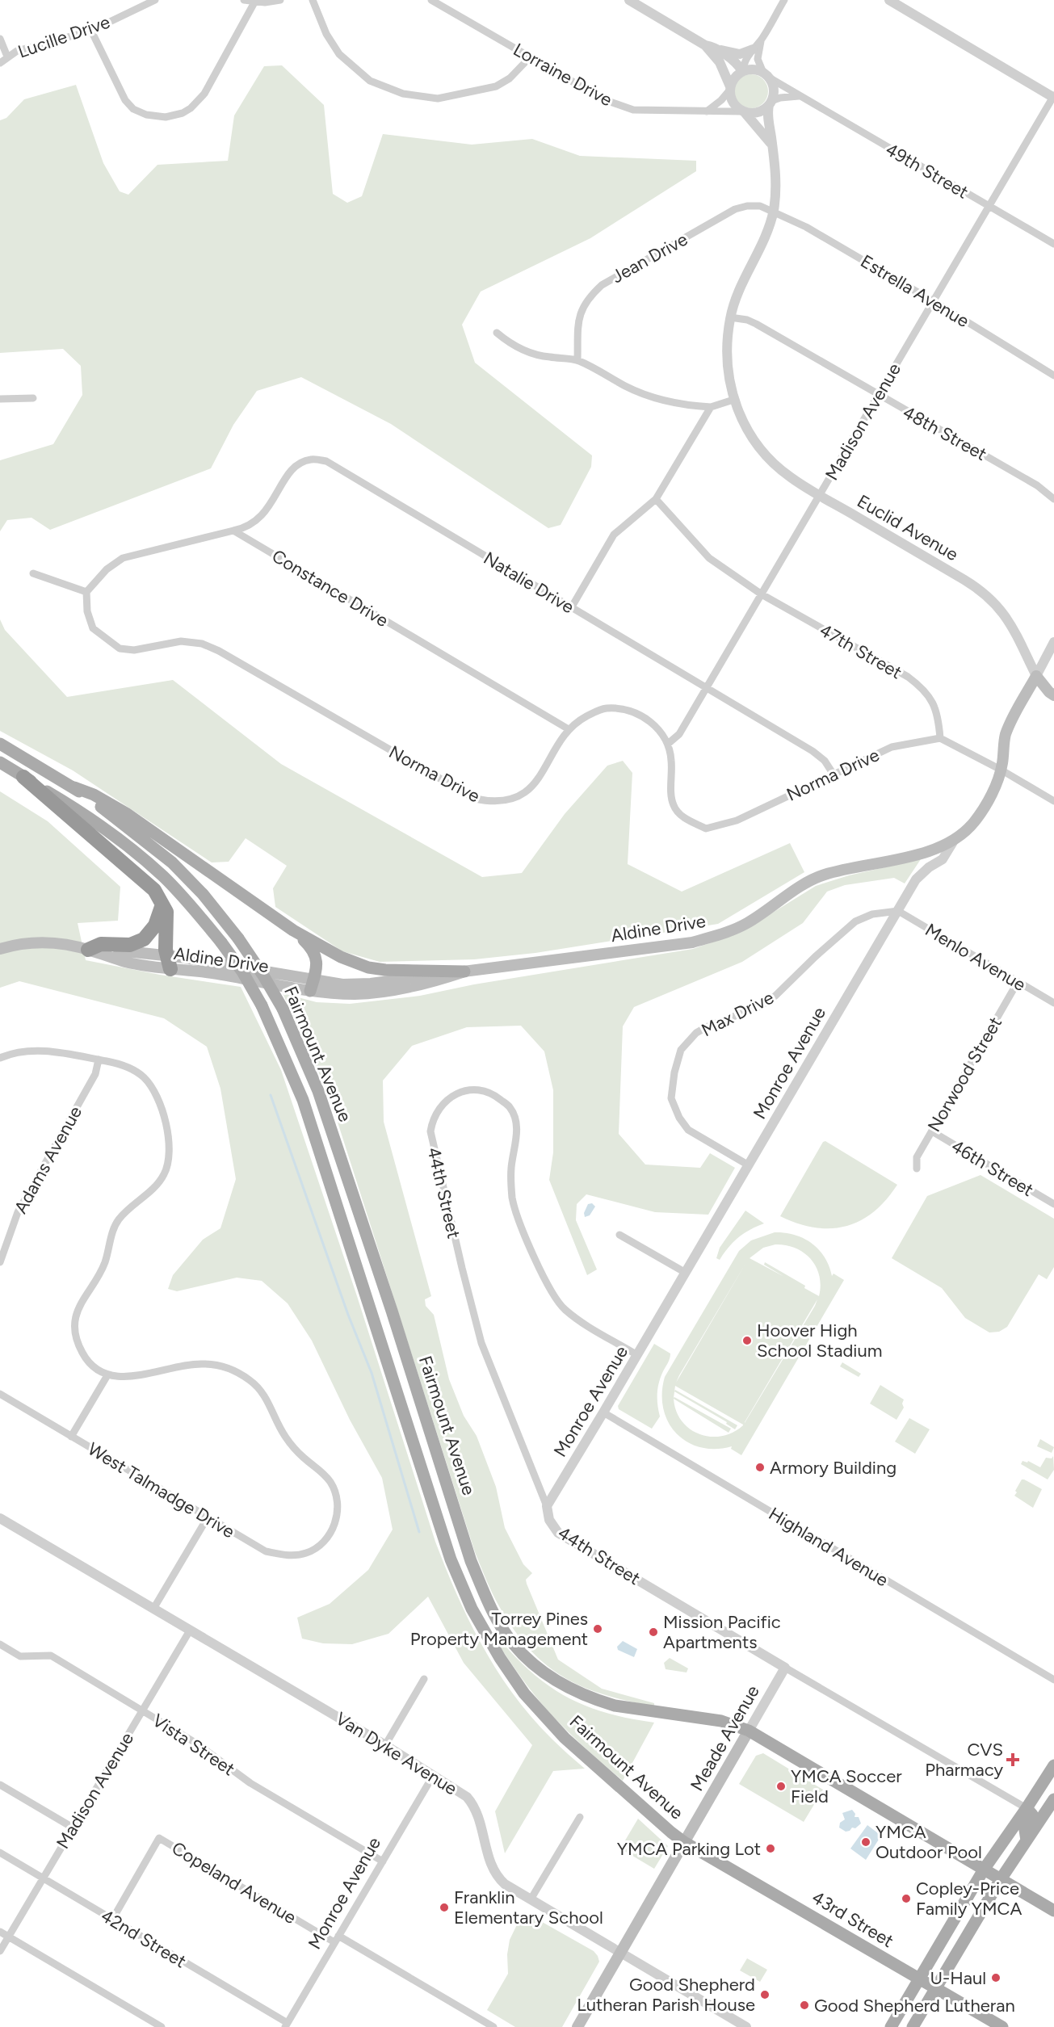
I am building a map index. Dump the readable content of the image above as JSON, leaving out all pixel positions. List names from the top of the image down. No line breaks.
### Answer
{"streets":{"main road":["Euclid Avenue","Aldine Drive","Fairmount Avenue","Monroe Avenue","Meade Avenue","43rd Street"],"street":["Lucille Drive","Lorraine Drive","49th Street","Jean Drive","Estrella Avenue","Madison Avenue","48th Street","Natalie Drive","Constance Drive","47th Street","Norma Drive","Menlo Avenue","Max Drive","Norwood Street","Adams Avenue","46th Street","44th Street","West Talmadge Drive","Highland Avenue","Vista Street","Van Dyke Avenue","Copeland Avenue","42nd Street"]},"crossings":[["Lorraine Drive","49th Street"],["49th Street","Madison Avenue"],["Jean Drive","Estrella Avenue"],["Estrella Avenue","Madison Avenue"],["Madison Avenue","48th Street"],["Madison Avenue","Euclid Avenue"],["Madison Avenue","Natalie Drive"],["Madison Avenue","47th Street"],["Madison Avenue","Norma Drive"],["Madison Avenue","Vista Street"],["Madison Avenue","Van Dyke Avenue"],["Madison Avenue","42nd Street"],["Euclid Avenue","Monroe Avenue"],["Natalie Drive","Constance Drive"],["Natalie Drive","Norma Drive"],["Constance Drive","Norma Drive"],["47th Street","Norma Drive"],["Aldine Drive","Monroe Avenue"],["Menlo Avenue","Max Drive"],["Menlo Avenue","Monroe Avenue"],["Menlo Avenue","Norwood Street"],["Max Drive","Monroe Avenue"],["Fairmount Avenue","Meade Avenue"],["Fairmount Avenue","43rd Street"],["Monroe Avenue","44th Street"],["Monroe Avenue","Highland Avenue"],["Monroe Avenue","Vista Street"],["Monroe Avenue","Van Dyke Avenue"],["Monroe Avenue","Copeland Avenue"],["Monroe Avenue","42nd Street"],["Norwood Street","46th Street"],["44th Street","Meade Avenue"],["Meade Avenue","Van Dyke Avenue"],["Meade Avenue","43rd Street"],["Copeland Avenue","42nd Street"]],"places":{"other":["Hoover High School Stadium","Armory Building","Torrey Pines Property Management","Mission Pacific Apartments","YMCA Soccer Field","YMCA Outdoor Pool","YMCA Parking Lot","Copley-Price Family YMCA","Franklin Elementary School","U-Haul","Good Shepherd Lutheran Parish House","Good Shepherd Lutheran"],"health":["CVS Pharmacy"]}}
